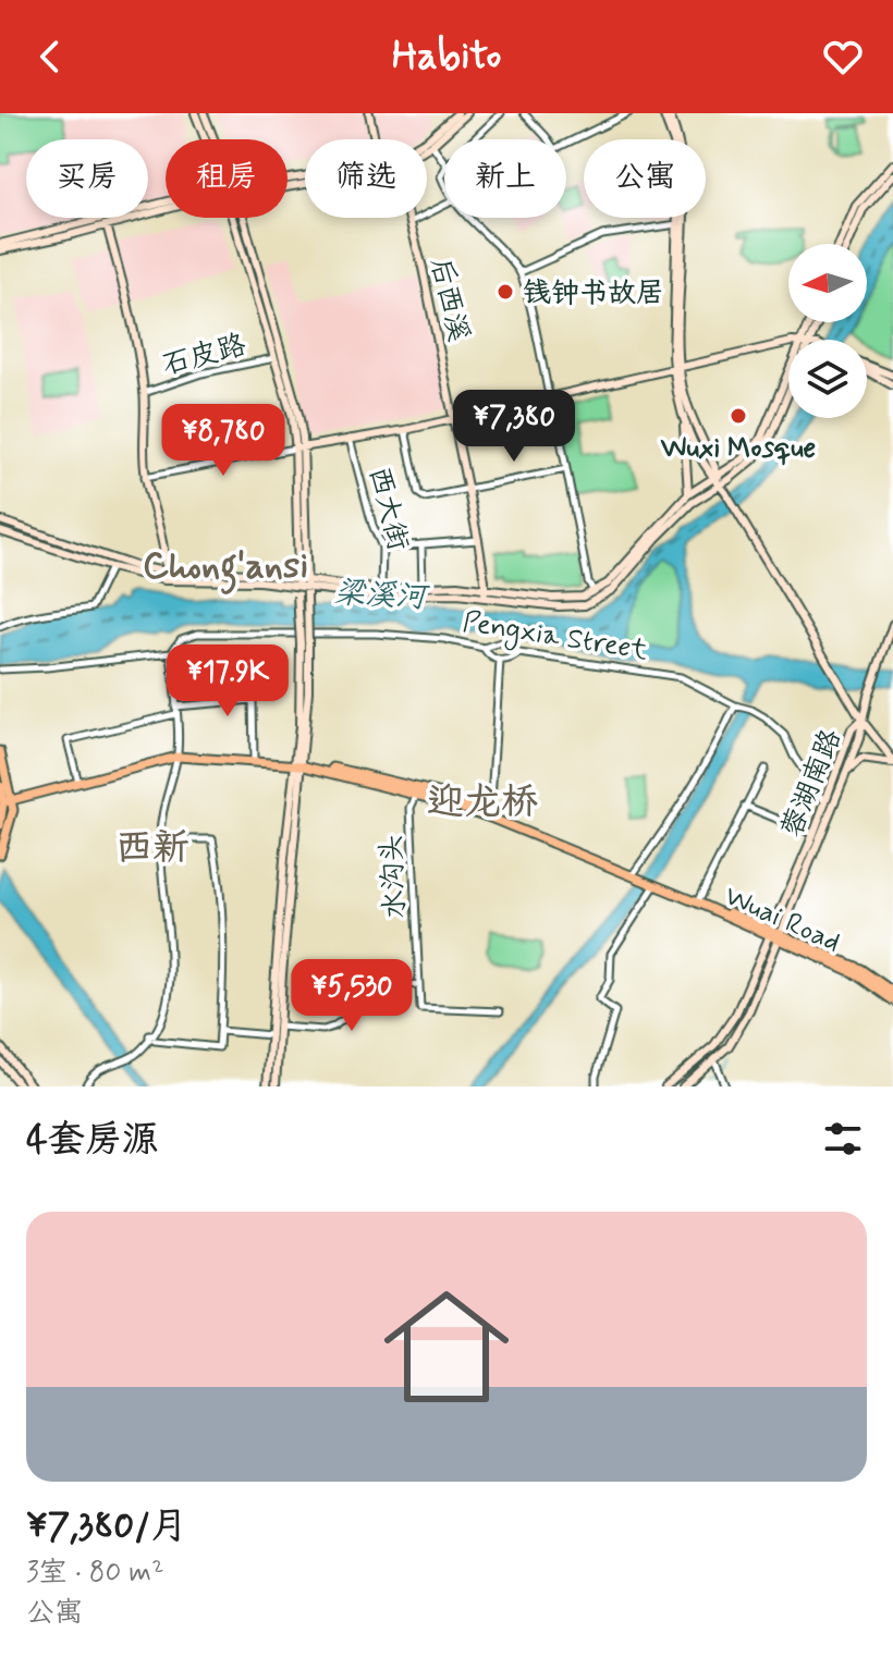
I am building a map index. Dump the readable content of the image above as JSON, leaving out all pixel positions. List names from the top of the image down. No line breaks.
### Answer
{"streets":{"main road":["后西溪","蓉湖南路","Wuai Road"],"street":["石皮路","西大街","Pengxia Street","水沟头"]},"crossings":[["Pengxia Street","蓉湖南路"],["蓉湖南路","Wuai Road"]],"districts":["Chong'ansi","迎龙桥","西新"],"water":["梁溪河"],"places":["钱钟书故居","Wuxi Mosque"],"north":"left","page":{"header":"Habito","chip":["买房","租房","筛选","新上","公寓"],"price":["¥7,380","¥8,780","¥17.9K","¥5,530"],"heading":"4套房源","list":[{"name":"¥7,380/月","note":"3室 · 80 m² · 公寓"}]}}
